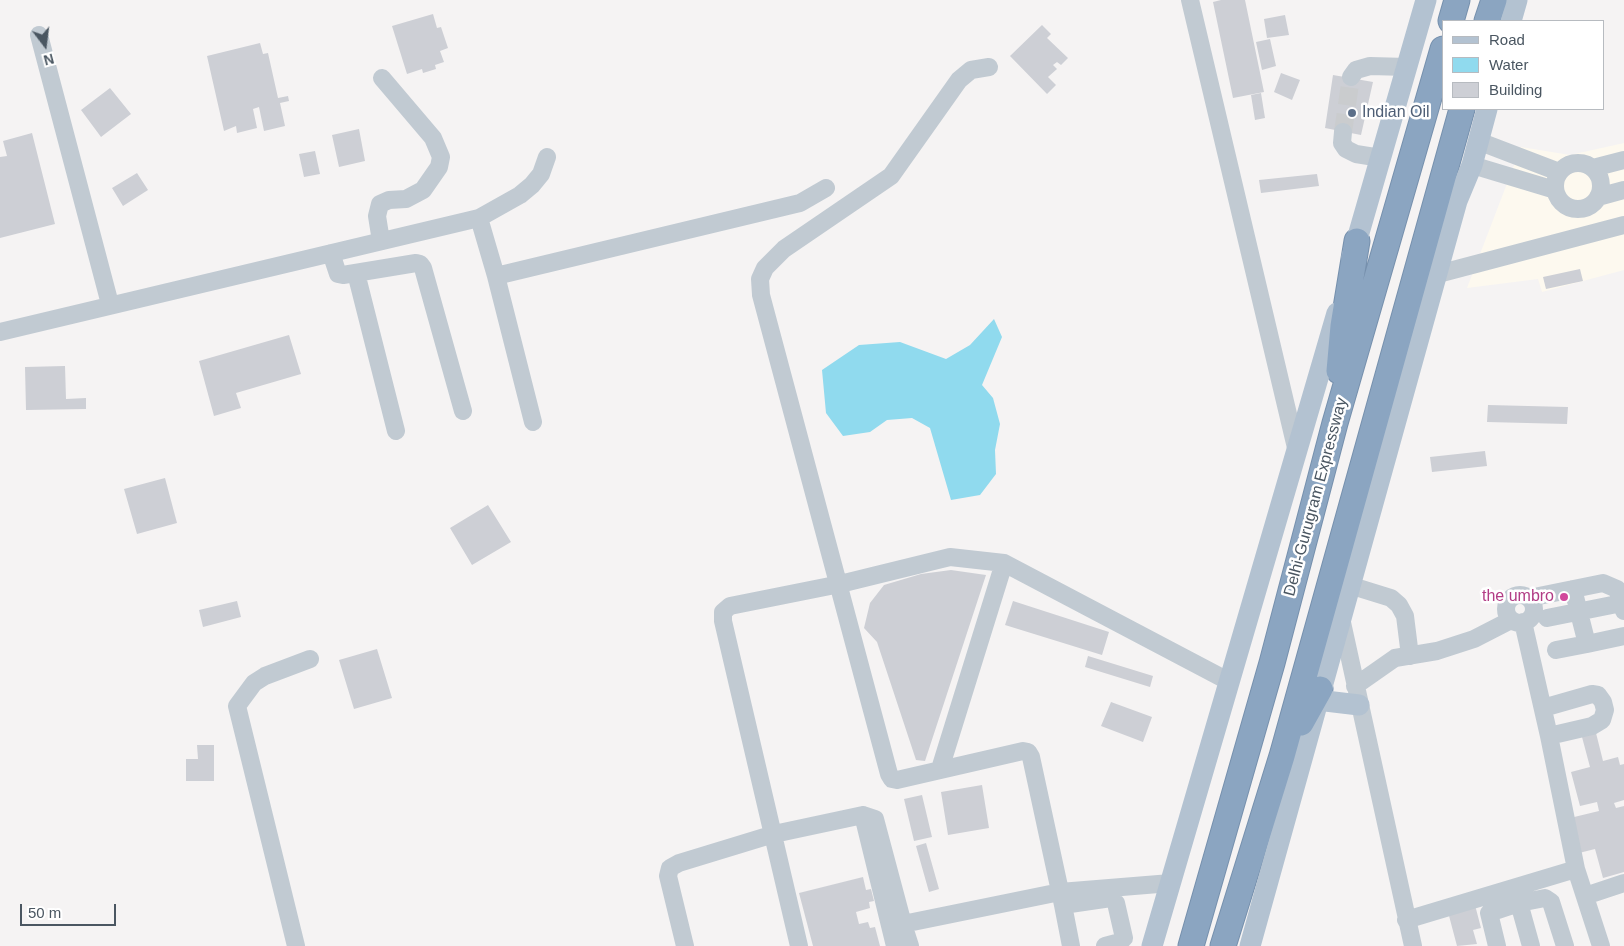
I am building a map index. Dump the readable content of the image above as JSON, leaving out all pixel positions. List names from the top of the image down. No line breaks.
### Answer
{"streets":{"highway":["Delhi-Gurugram Expressway"]},"places":["Indian Oil","the umbro"],"legend":["Road","Water","Building"],"scale_bar":"50 m","north":"bottom"}
